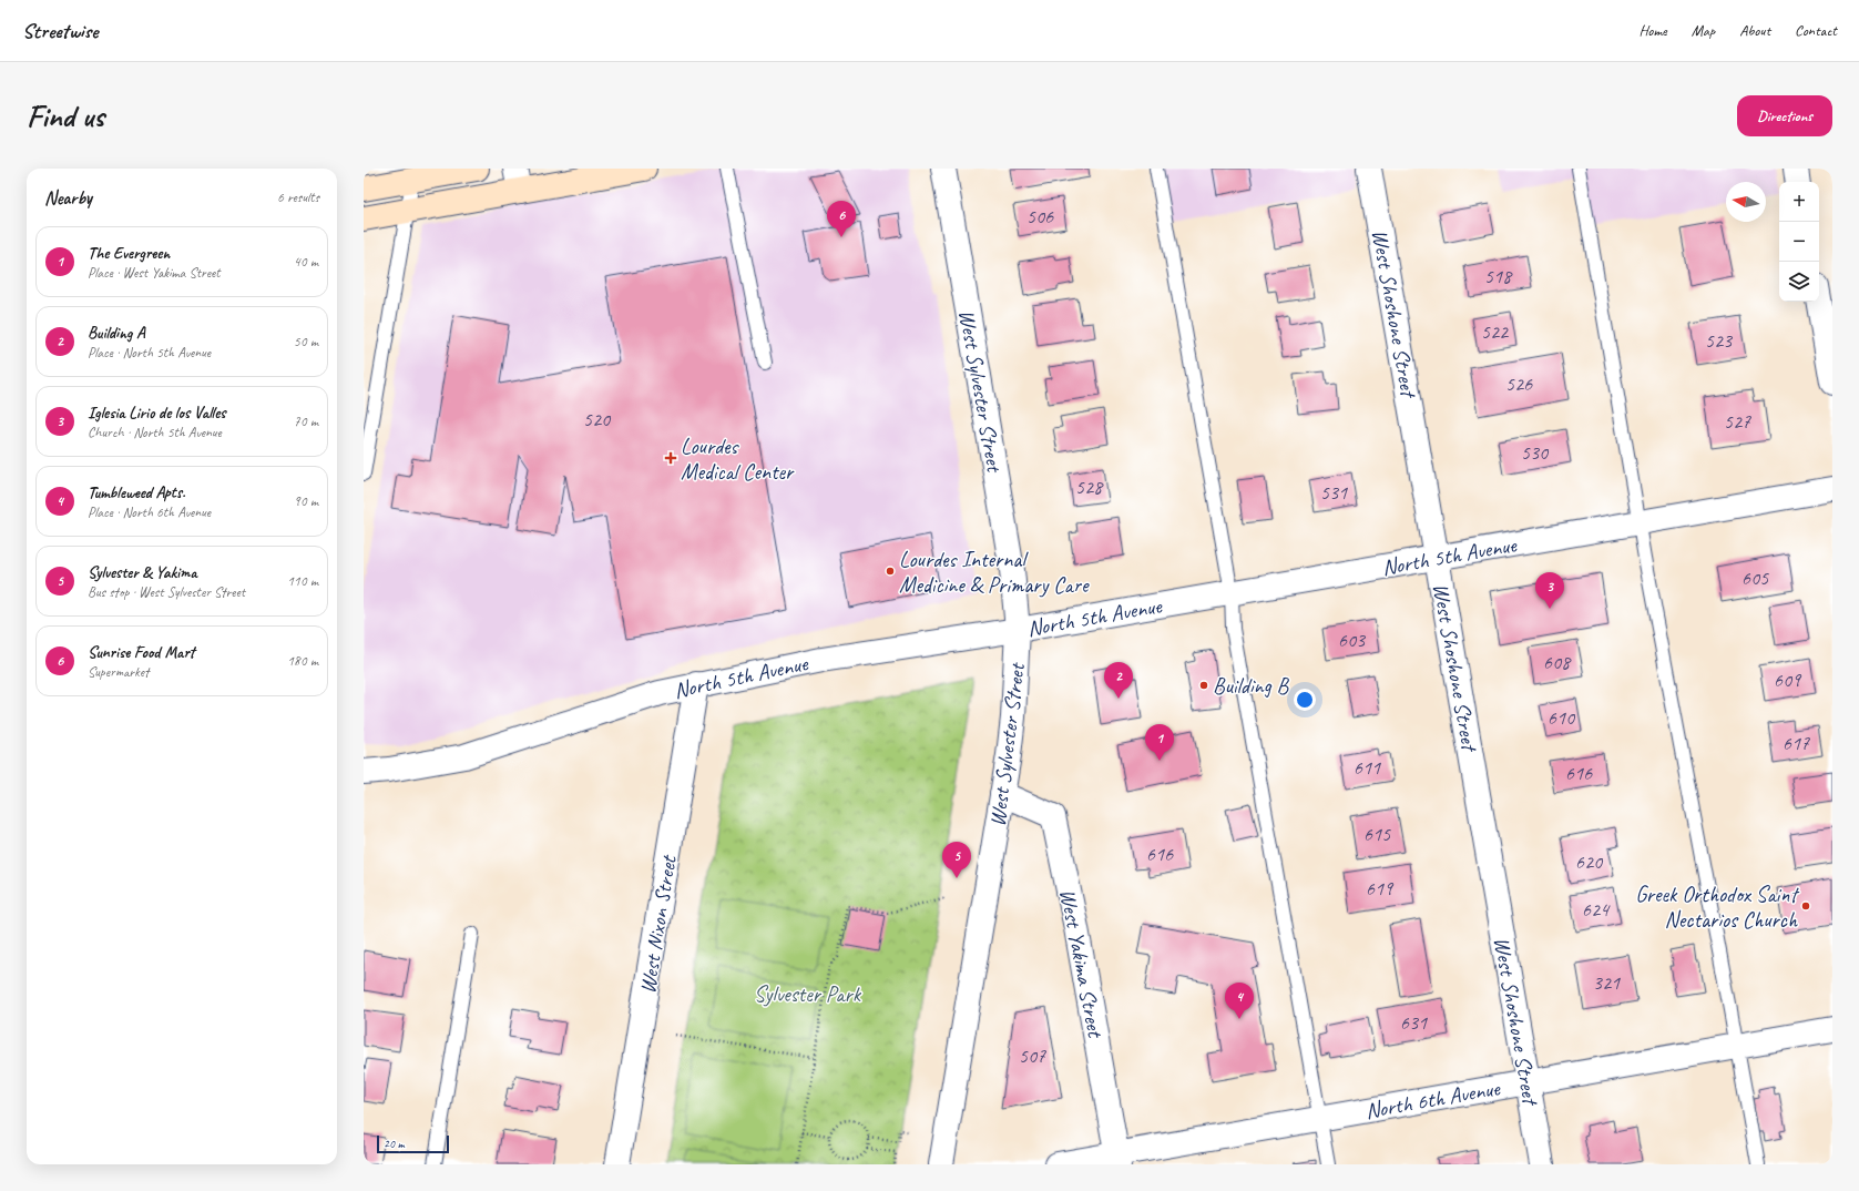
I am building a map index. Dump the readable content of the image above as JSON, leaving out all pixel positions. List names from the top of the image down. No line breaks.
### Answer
{"streets":{"street":["West Shoshone Street","West Sylvester Street","North 5th Avenue","West Nixon Street","West Yakima Street","North 6th Avenue"]},"crossings":[["West Shoshone Street","North 5th Avenue"],["West Shoshone Street","North 6th Avenue"],["West Sylvester Street","North 5th Avenue"],["West Sylvester Street","West Yakima Street"],["North 5th Avenue","West Nixon Street"],["West Yakima Street","North 6th Avenue"]],"parks":["Sylvester Park"],"places":{"health":["Lourdes Medical Center"],"other":["Lourdes Internal Medicine & Primary Care","Building B","Greek Orthodox Saint Nectarios Church"]},"house_numbers":["506","518","522","523","526","520","527","530","528","531","605","603","608","609","610","617","611","616","615","616","620","619","624","321","631","507"],"scale_bar":"20 m","north":"left","page":{"header":"Streetwise","nav":["Home","Map","About","Contact"],"buttons":"Directions","title":"Find us","heading":["Nearby","6 results"],"map_buttons":["+","−"],"pins":["6","3","2","1","5","4"],"list":[{"mark":"1","name":"The Evergreen","note":"Place · West Yakima Street","value":"40 m"},{"mark":"2","name":"Building A","note":"Place · North 5th Avenue","value":"50 m"},{"mark":"3","name":"Iglesia Lirio de los Valles","note":"Church · North 5th Avenue","value":"70 m"},{"mark":"4","name":"Tumbleweed Apts.","note":"Place · North 6th Avenue","value":"90 m"},{"mark":"5","name":"Sylvester & Yakima","note":"Bus stop · West Sylvester Street","value":"110 m"},{"mark":"6","name":"Sunrise Food Mart","note":"Supermarket","value":"180 m"}],"scale":"20 m"}}
